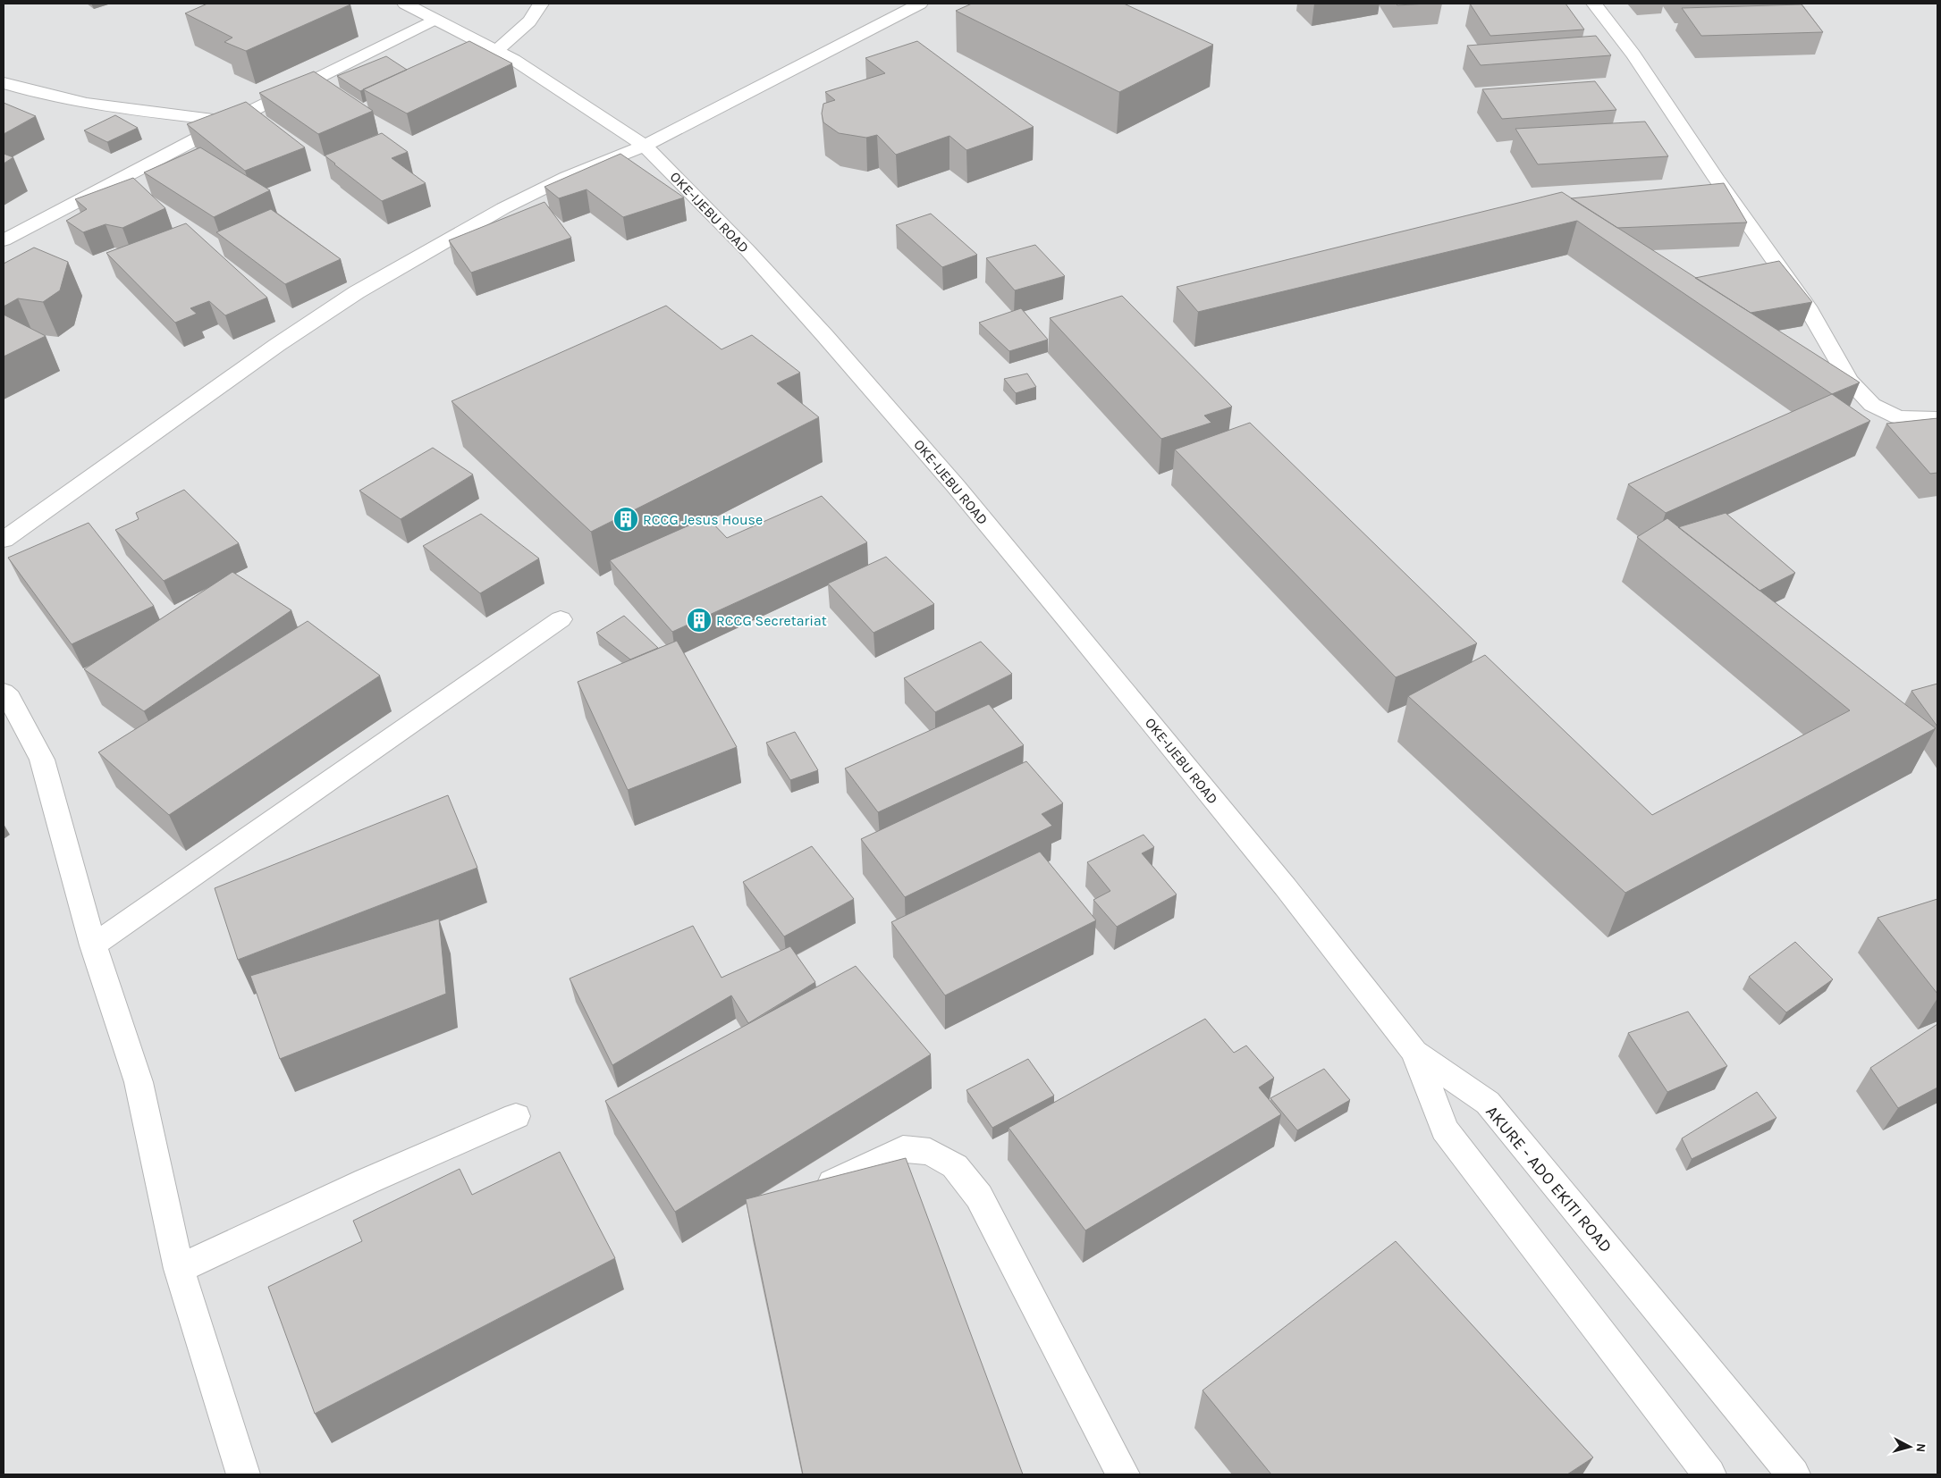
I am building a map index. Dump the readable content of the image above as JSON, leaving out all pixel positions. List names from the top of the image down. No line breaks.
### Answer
{"streets":{"street":["OKE-IJEBU ROAD","AKURE - ADO EKITI ROAD"]},"crossings":[["OKE-IJEBU ROAD","AKURE - ADO EKITI ROAD"]],"places":{"building":["RCCG Jesus House","RCCG Secretariat"]},"north":"right"}
